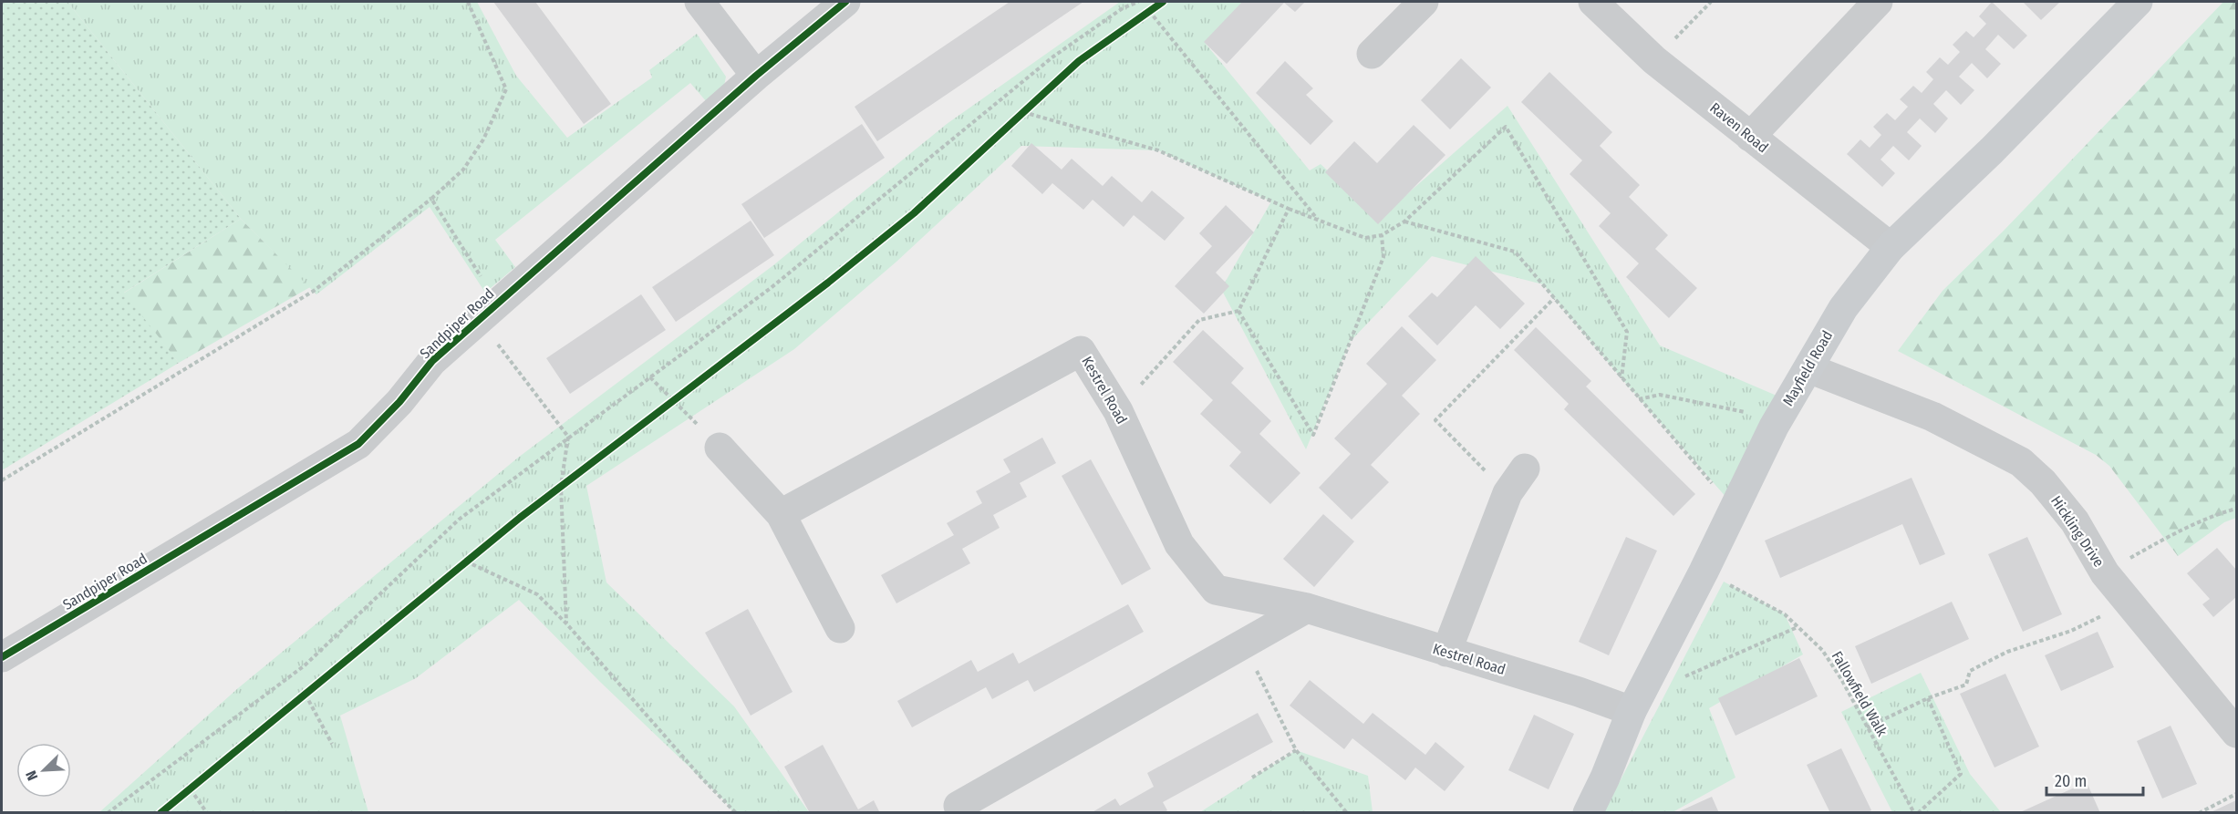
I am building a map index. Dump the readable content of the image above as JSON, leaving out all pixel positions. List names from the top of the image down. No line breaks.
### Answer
{"streets":{"street":["Raven Road","Sandpiper Road","Mayfield Road","Kestrel Road","Hickling Drive"],"path":["Fallowfield Walk"]},"crossings":[["Raven Road","Mayfield Road"],["Mayfield Road","Kestrel Road"],["Mayfield Road","Hickling Drive"],["Mayfield Road","Fallowfield Walk"]],"scale_bar":"20 m","north":"bottom left"}
